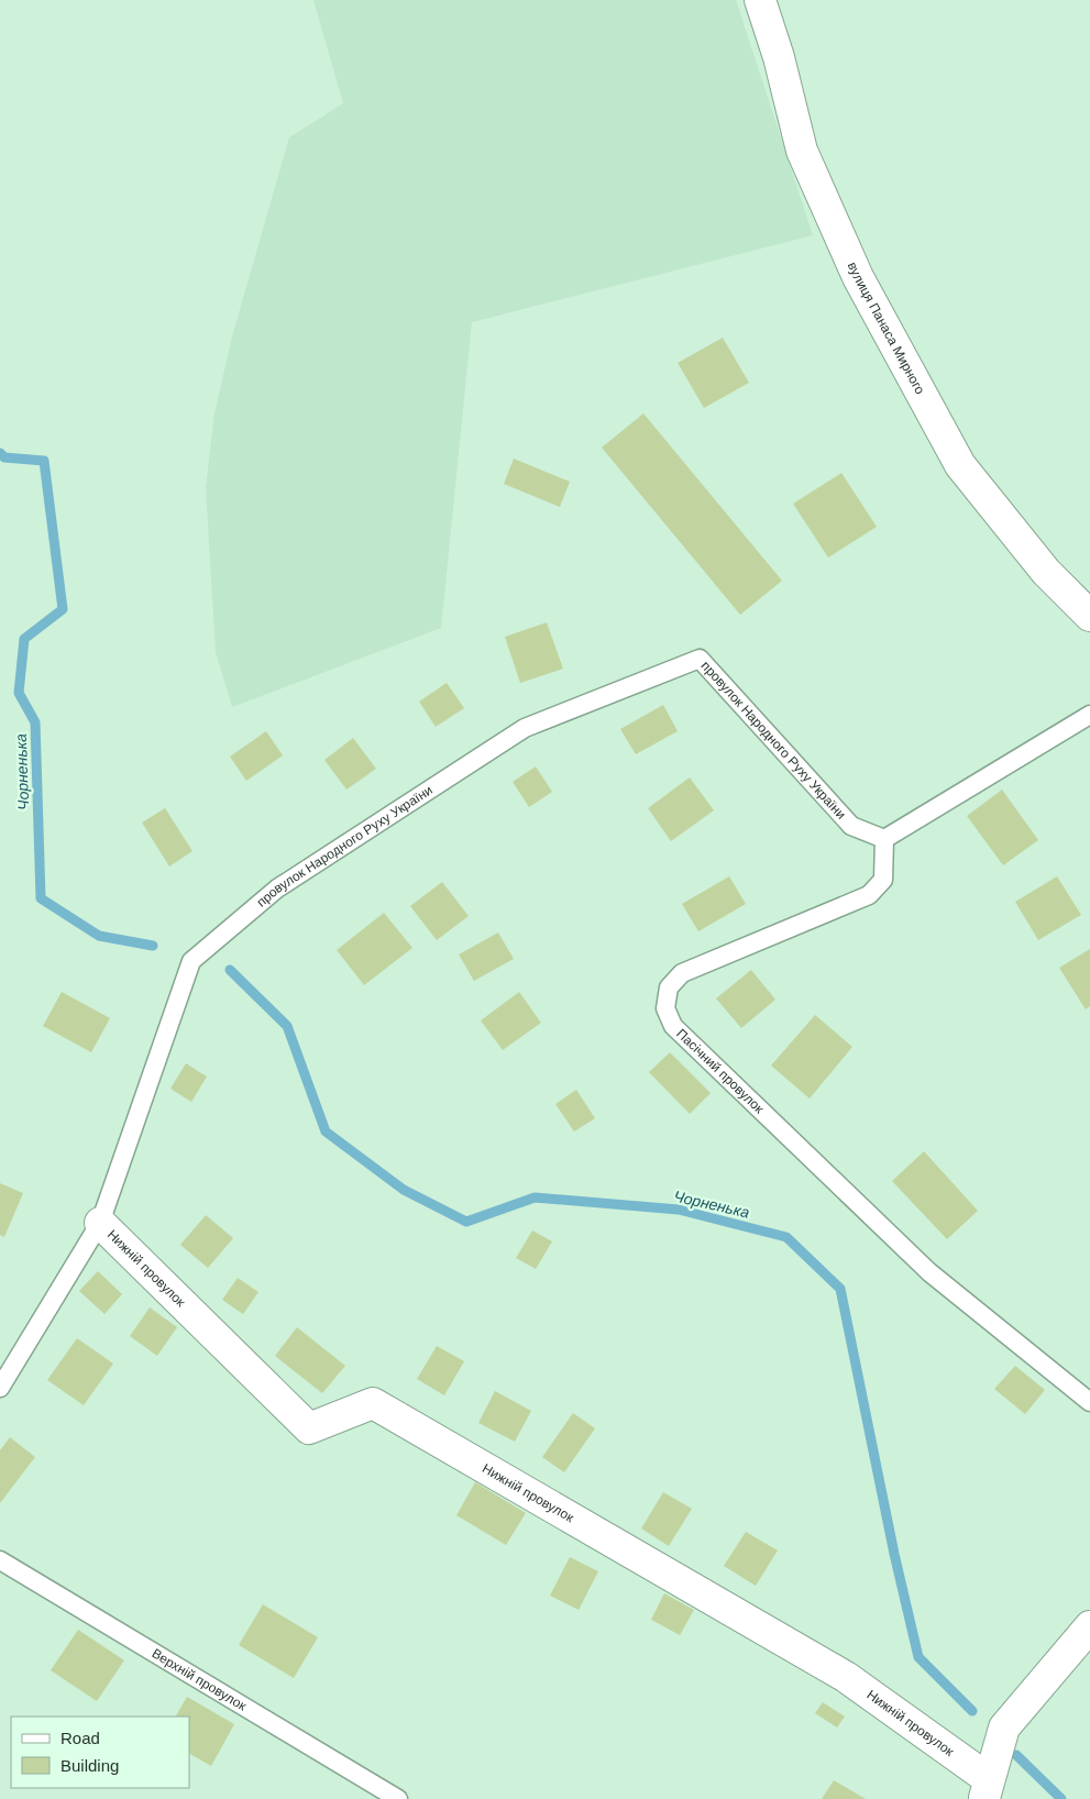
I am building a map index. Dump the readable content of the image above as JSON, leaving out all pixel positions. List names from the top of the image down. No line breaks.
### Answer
{"streets":{"street":["вулиця Панаса Мирного","Нижній провулок"],"lane":["провулок Народного Руху України","Пасічний провулок","Верхній провулок"]},"crossings":[["провулок Народного Руху України","Пасічний провулок"],["провулок Народного Руху України","Нижній провулок"]],"water":["Чорненька"],"legend":["Road","Building"]}
